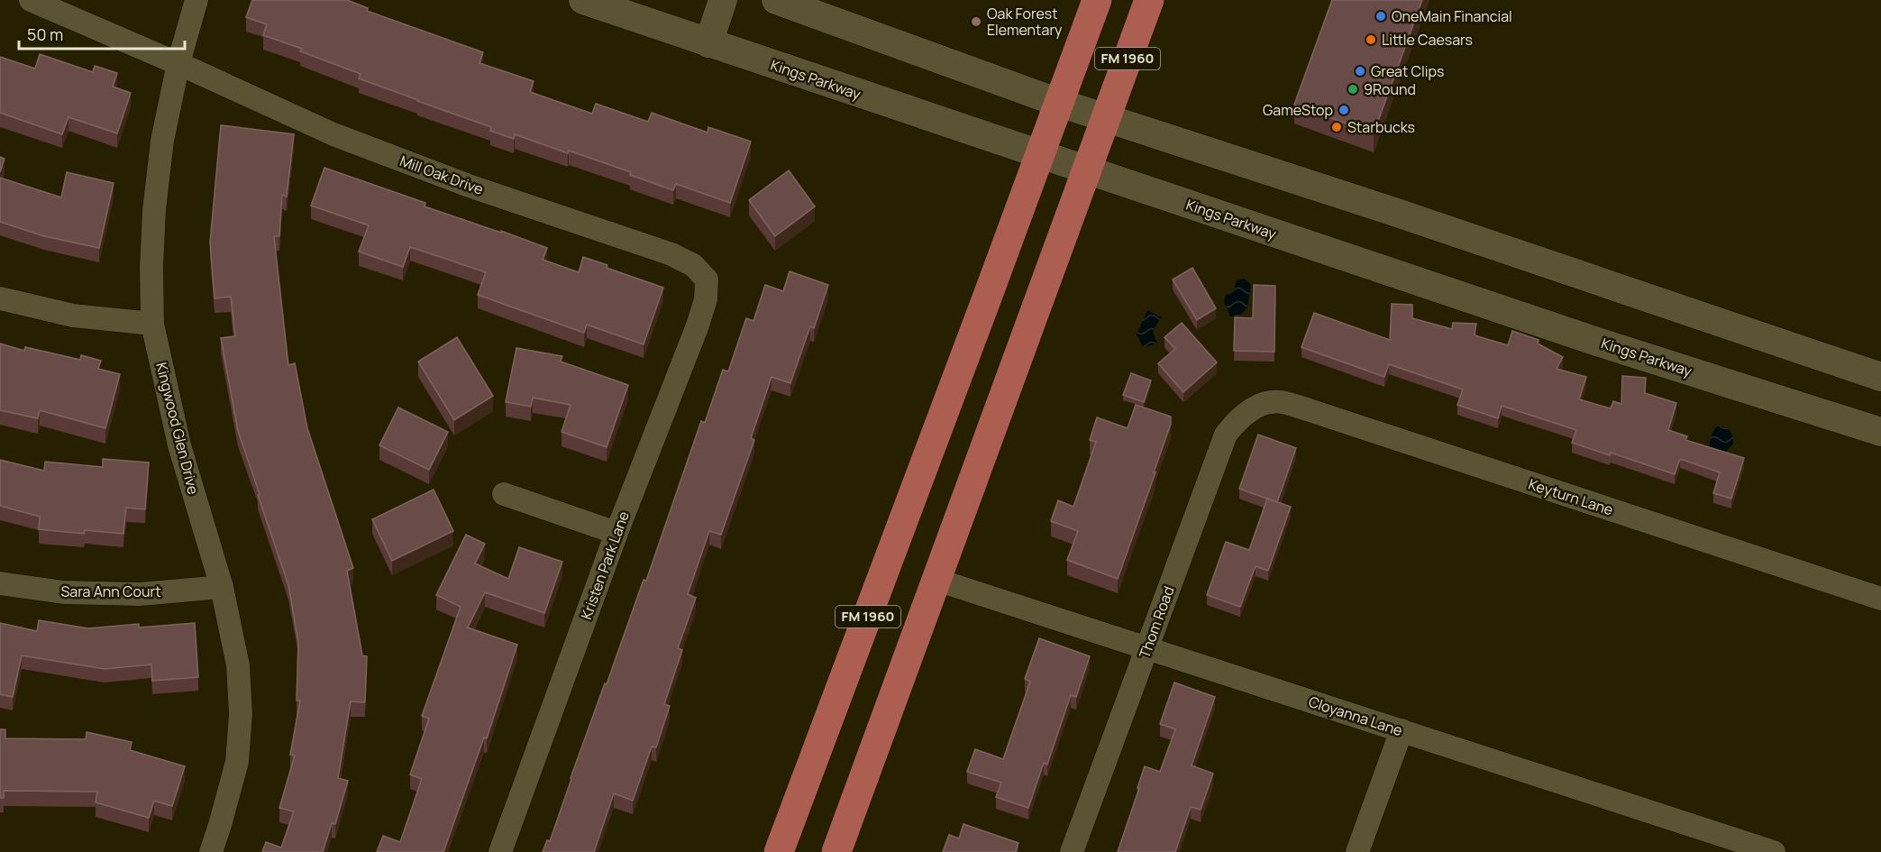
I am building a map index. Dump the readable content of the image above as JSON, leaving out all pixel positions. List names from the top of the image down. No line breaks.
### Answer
{"streets":{"main road":["FM 1960"],"street":["Kings Parkway","Mill Oak Drive","Kingwood Glen Drive","Keyturn Lane","Kristen Park Lane","Sara Ann Court","Thom Road","Cloyanna Lane"]},"crossings":[["FM 1960","Kings Parkway"],["FM 1960","Cloyanna Lane"],["Mill Oak Drive","Kingwood Glen Drive"],["Mill Oak Drive","Kristen Park Lane"],["Kingwood Glen Drive","Sara Ann Court"],["Keyturn Lane","Thom Road"],["Thom Road","Cloyanna Lane"]],"places":["OneMain Financial","Oak Forest Elementary","Little Caesars","Great Clips","9Round","GameStop","Starbucks"],"scale_bar":"50 m"}
